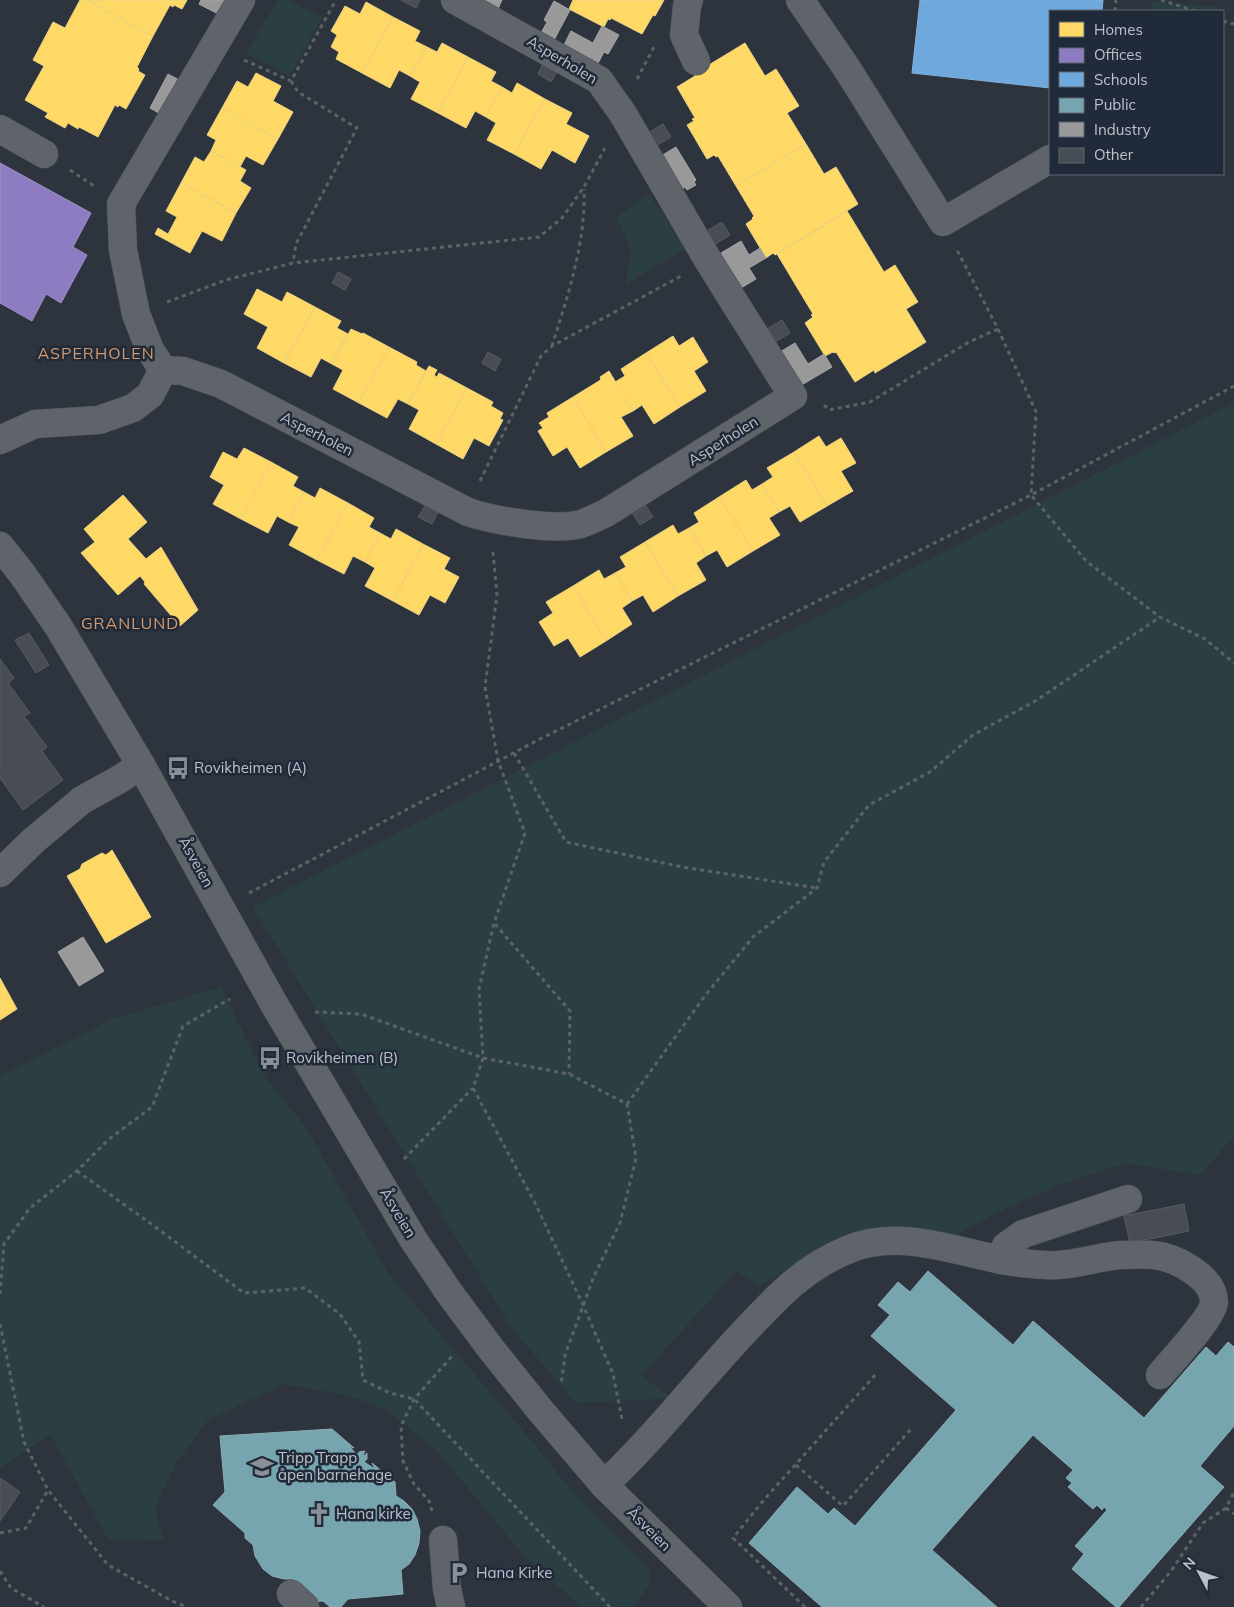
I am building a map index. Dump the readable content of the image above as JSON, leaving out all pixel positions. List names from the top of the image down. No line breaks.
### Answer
{"streets":{"street":["Asperholen","Åsveien"]},"districts":["ASPERHOLEN","GRANLUND"],"places":{"bus stop":["Rovikheimen (A)","Rovikheimen (B)"],"school or university":["Tripp Trapp åpen barnehage"],"church":["Hana kirke"],"parking":["Hana Kirke"]},"legend":["Homes","Offices","Schools","Public","Industry","Other"],"north":"top left"}
